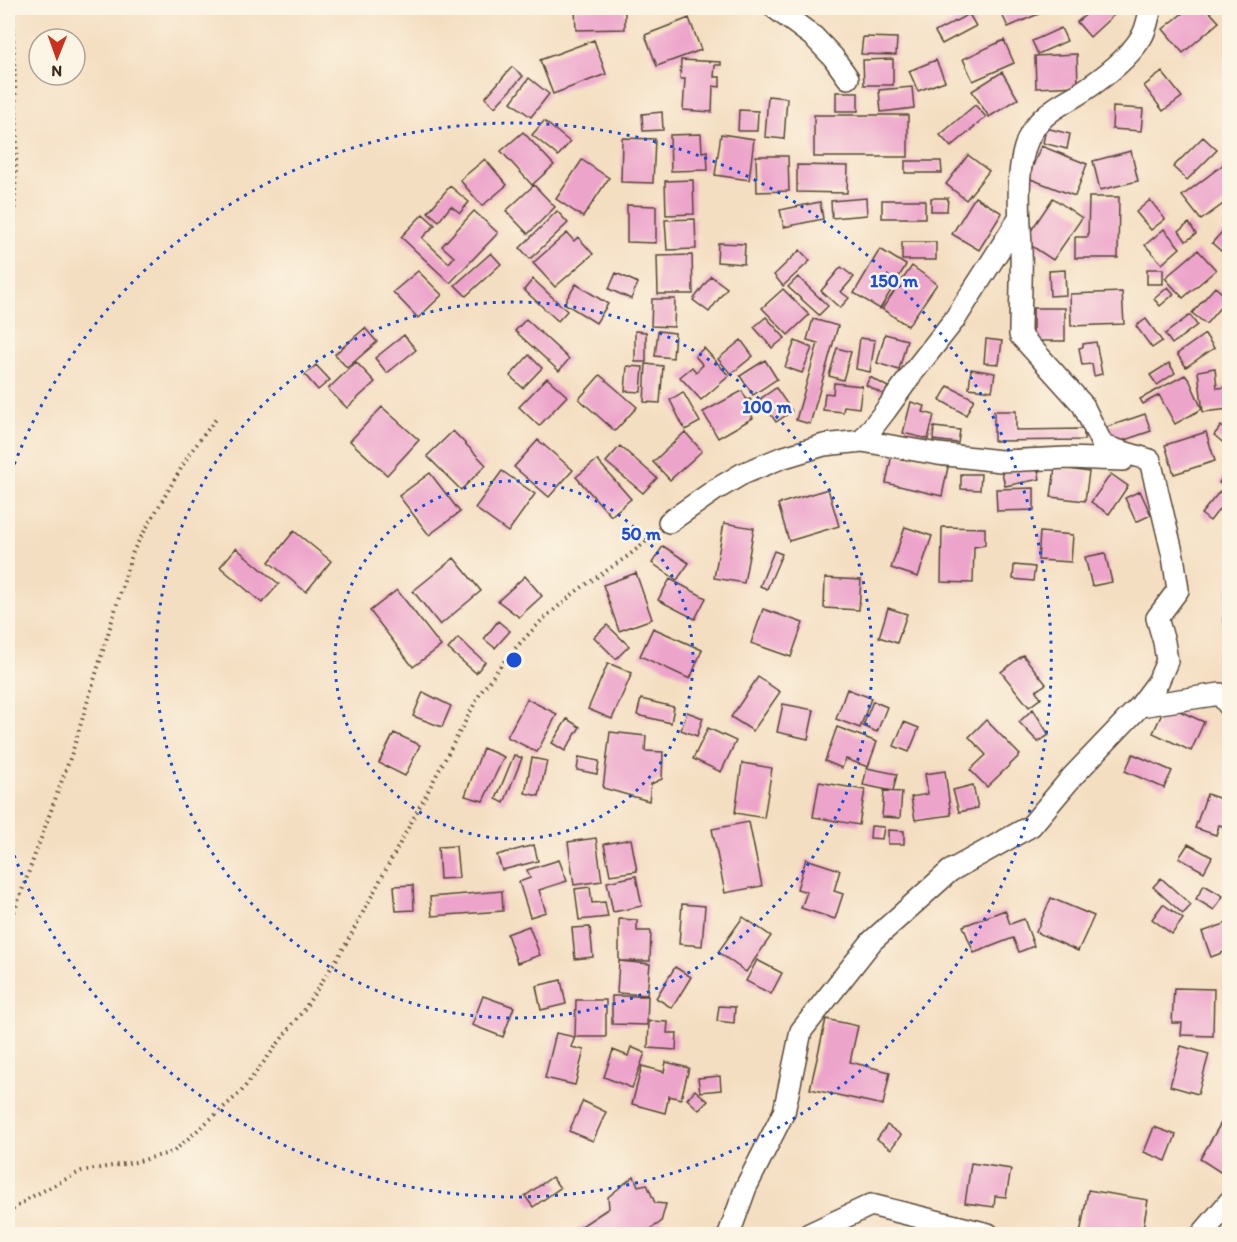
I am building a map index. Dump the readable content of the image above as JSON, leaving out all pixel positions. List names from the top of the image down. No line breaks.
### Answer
{"north":"bottom","rings":["150 m","100 m","50 m"]}
